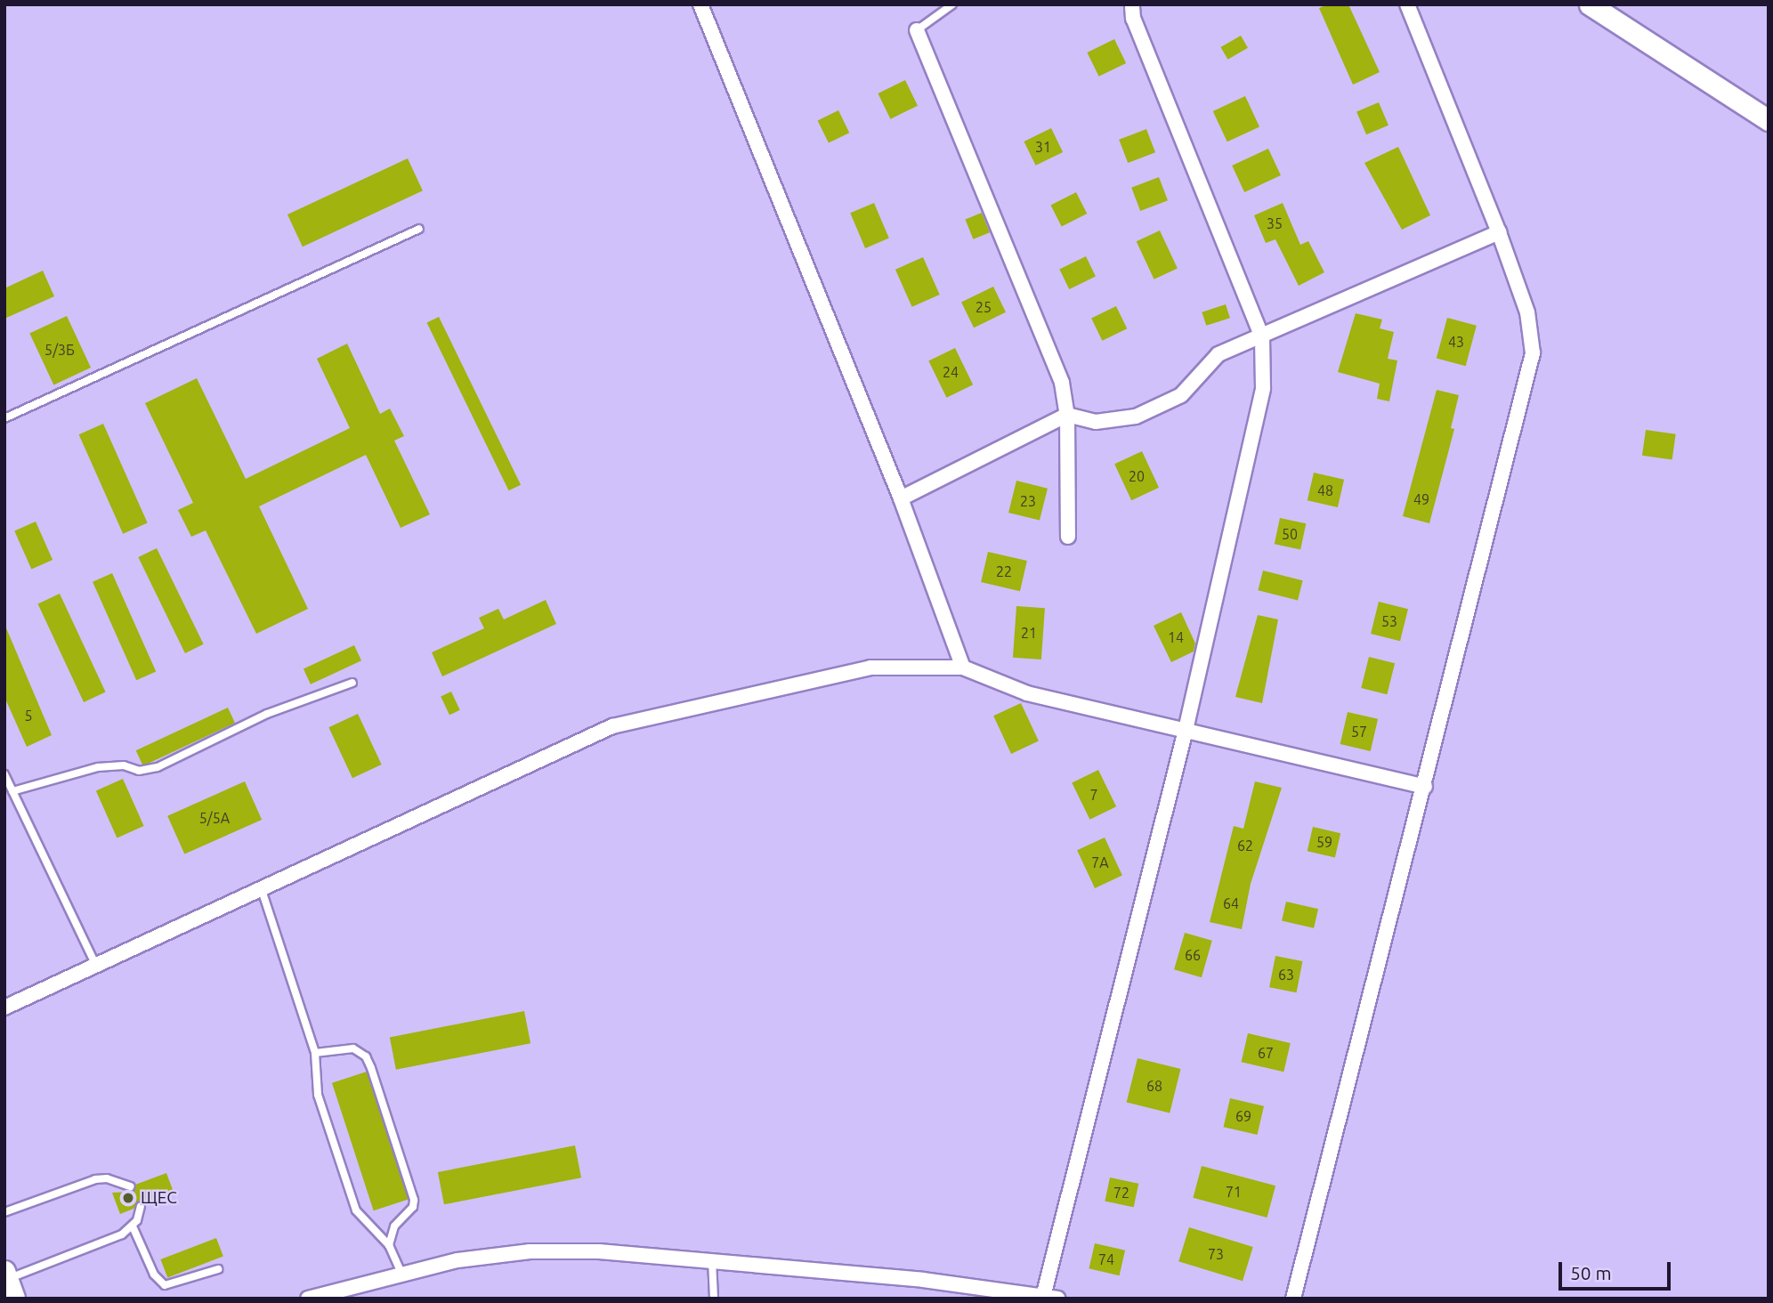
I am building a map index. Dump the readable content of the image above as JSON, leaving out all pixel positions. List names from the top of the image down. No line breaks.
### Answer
{"places":["ЩЕС"],"house_numbers":["31","35","25","43","5/3Б","24","20","48","49","23","50","22","53","21","14","5","57","7","5/5А","59","62","7А","64","66","63","67","68","69","71","72","73","74"],"scale_bar":"50 m"}
